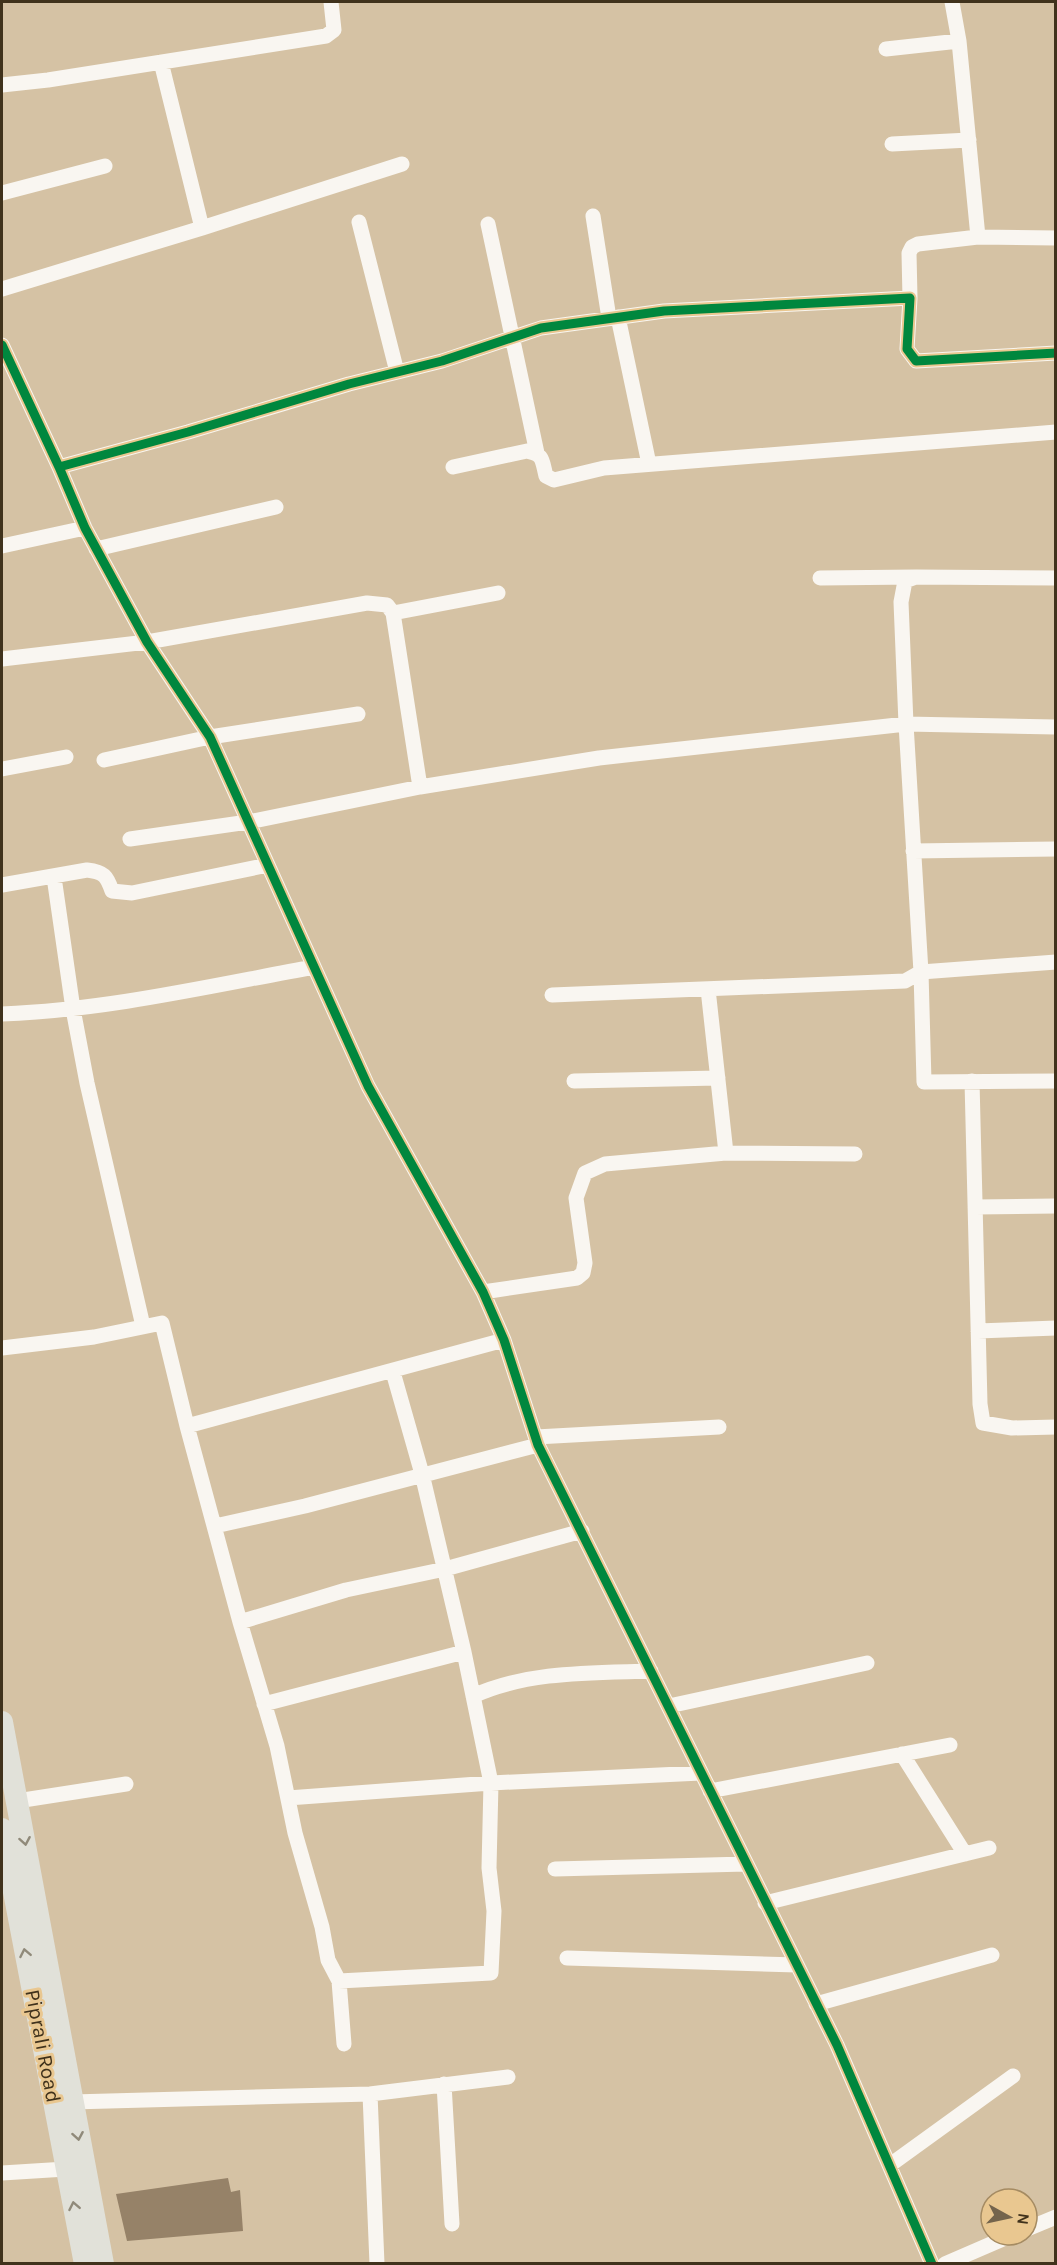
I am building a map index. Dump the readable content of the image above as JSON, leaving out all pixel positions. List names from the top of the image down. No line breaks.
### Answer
{"streets":{"main road":["Piprali Road"]},"north":"right"}
